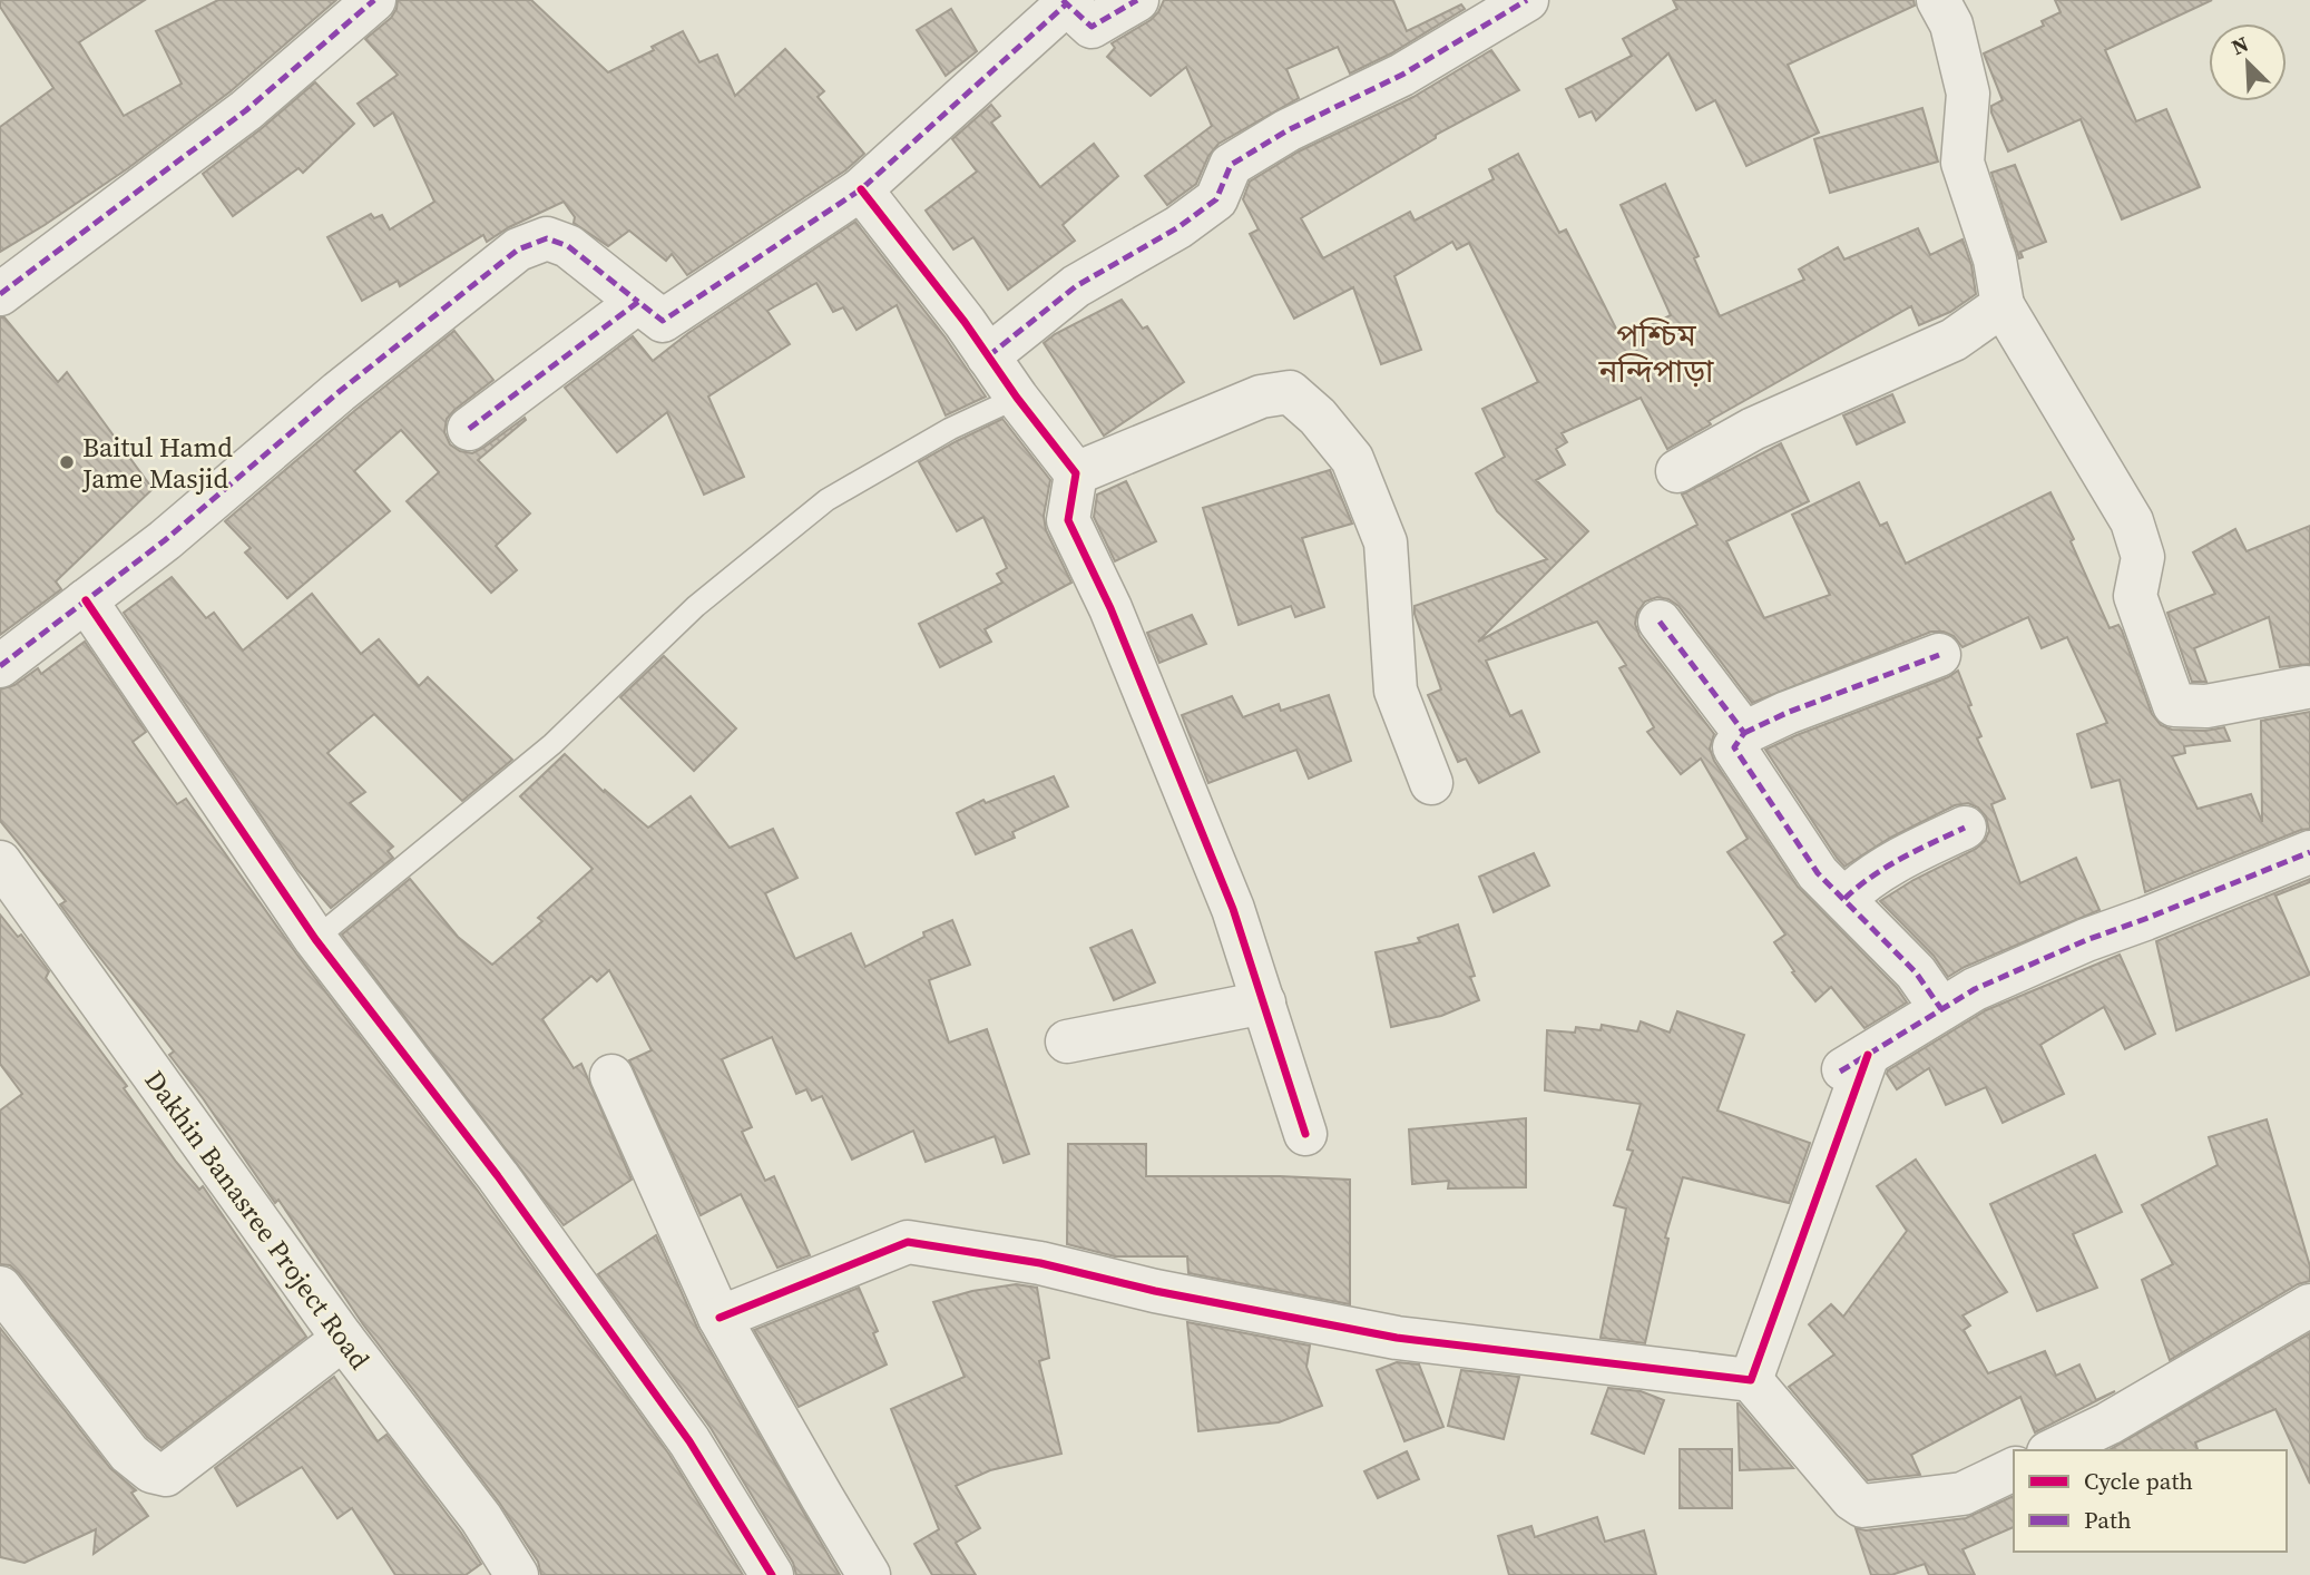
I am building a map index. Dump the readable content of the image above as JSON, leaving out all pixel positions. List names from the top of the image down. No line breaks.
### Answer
{"streets":{"street":["Dakhin Banasree Project Road"]},"districts":["পশ্চিম নন্দিপাড়া"],"places":["Baitul Hamd Jame Masjid"],"legend":["Cycle path","Path"],"north":"top left"}
